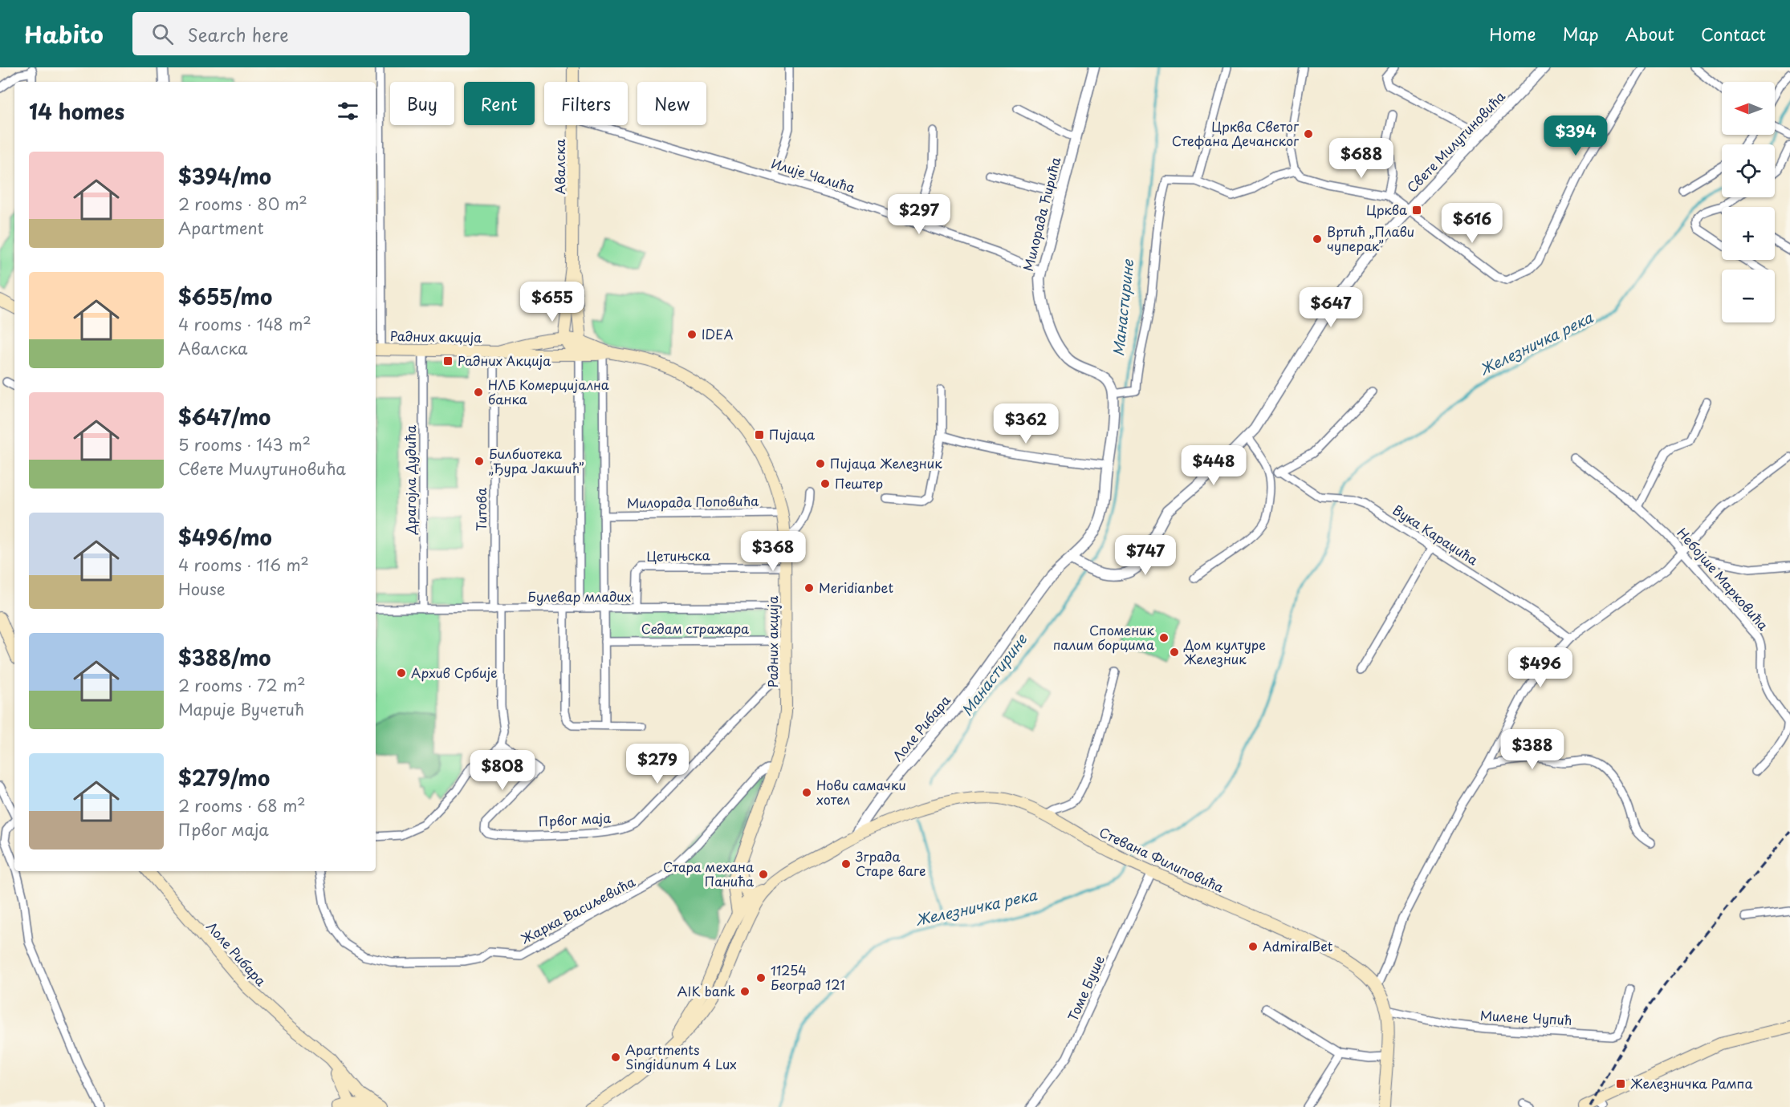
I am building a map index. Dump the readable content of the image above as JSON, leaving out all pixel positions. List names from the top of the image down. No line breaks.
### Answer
{"streets":{"main road":["Авалска","Радних акција","Лоле Рибара","Стевана Филиповића"],"street":["Свете Милутиновића","Илије Чалића","Милорада Ћирића","Драгојла Дудића","Милорада Поповића","Титова","Вука Караџића","Цетињска","Небојше Марковића","Булевар младих","Седам стражара","Првог маја","Жарка Васиљевића","Томе Буше","Милене Чупић"]},"crossings":[["Свете Милутиновића","Лоле Рибара"],["Авалска","Радних акција"],["Илије Чалића","Милорада Ћирића"],["Радних акција","Драгојла Дудића"],["Радних акција","Милорада Поповића"],["Радних акција","Титова"],["Радних акција","Цетињска"],["Радних акција","Булевар младих"],["Радних акција","Седам стражара"],["Радних акција","Лоле Рибара"],["Радних акција","Првог маја"],["Радних акција","Жарка Васиљевића"],["Драгојла Дудића","Булевар младих"],["Титова","Булевар младих"],["Титова","Првог маја"],["Цетињска","Булевар младих"],["Лоле Рибара","Стевана Филиповића"],["Стевана Филиповића","Томе Буше"],["Стевана Филиповића","Милене Чупић"]],"water":["Манастирине","Железничка река"],"places":{"other":["Црква Светог Стефана Дечанског","Вртић „Плави чуперак”","IDEA","НЛБ Комерцијална банка","Билбиотека „Ђура Јакшић”","Пијаца Железник","Пештер","Meridianbet","Споменик палим борцима","Дом културе Железник","Архив Србије","Нови самачки хотел","Зграда Старе ваге","Стара механа Панића","AdmiralBet","11254 Београд 121","AIK bank","Apartments Singidunum 4 Lux"],"transit":["Црква","Радних Акција","Пијаца","Железничка Рампа"]},"north":"left","page":{"header":"Habito","search":"Search here","nav":["Home","Map","About","Contact"],"map_buttons":["+","−"],"chip":["Buy","Rent","Filters","New"],"heading":"14 homes","price":["$394","$688","$297","$616","$655","$647","$362","$448","$368","$747","$496","$388","$279","$808"],"list":[{"name":"$394/mo","note":"2 rooms · 80 m² · Apartment"},{"name":"$655/mo","note":"4 rooms · 148 m² · Авалска"},{"name":"$647/mo","note":"5 rooms · 143 m² · Свете Милутиновића"},{"name":"$496/mo","note":"4 rooms · 116 m² · House"},{"name":"$388/mo","note":"2 rooms · 72 m² · Марије Вучетић"},{"name":"$279/mo","note":"2 rooms · 68 m² · Првог маја"}]}}
